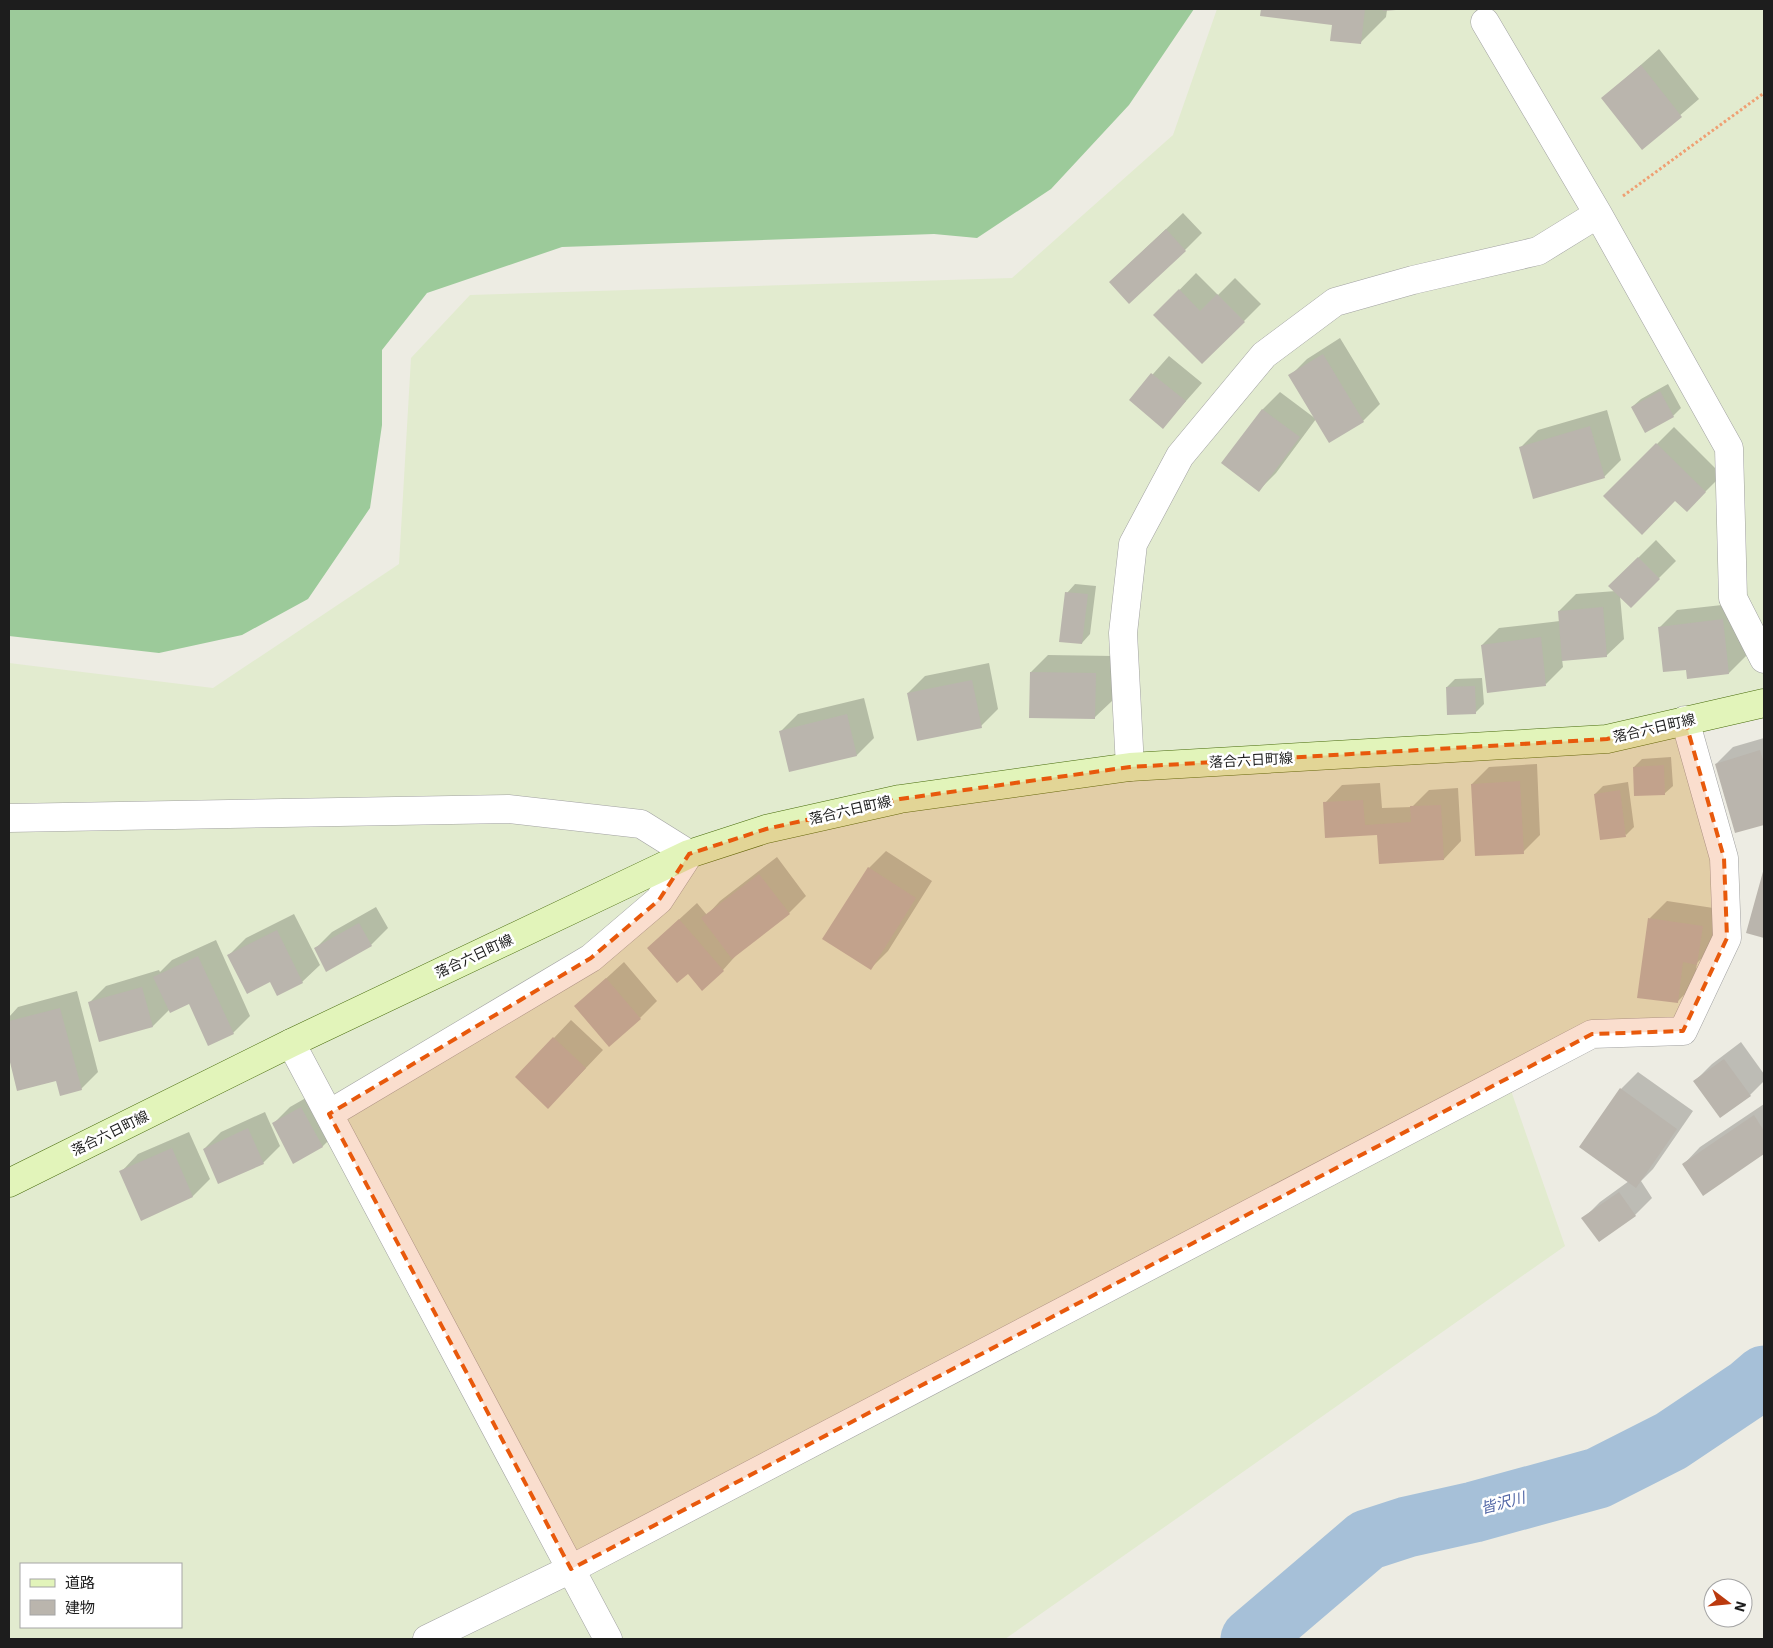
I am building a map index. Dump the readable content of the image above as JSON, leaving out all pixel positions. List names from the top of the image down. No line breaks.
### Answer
{"streets":{"main road":["落合六日町線"]},"water":["皆沢川"],"legend":["道路","建物"],"north":"right"}
